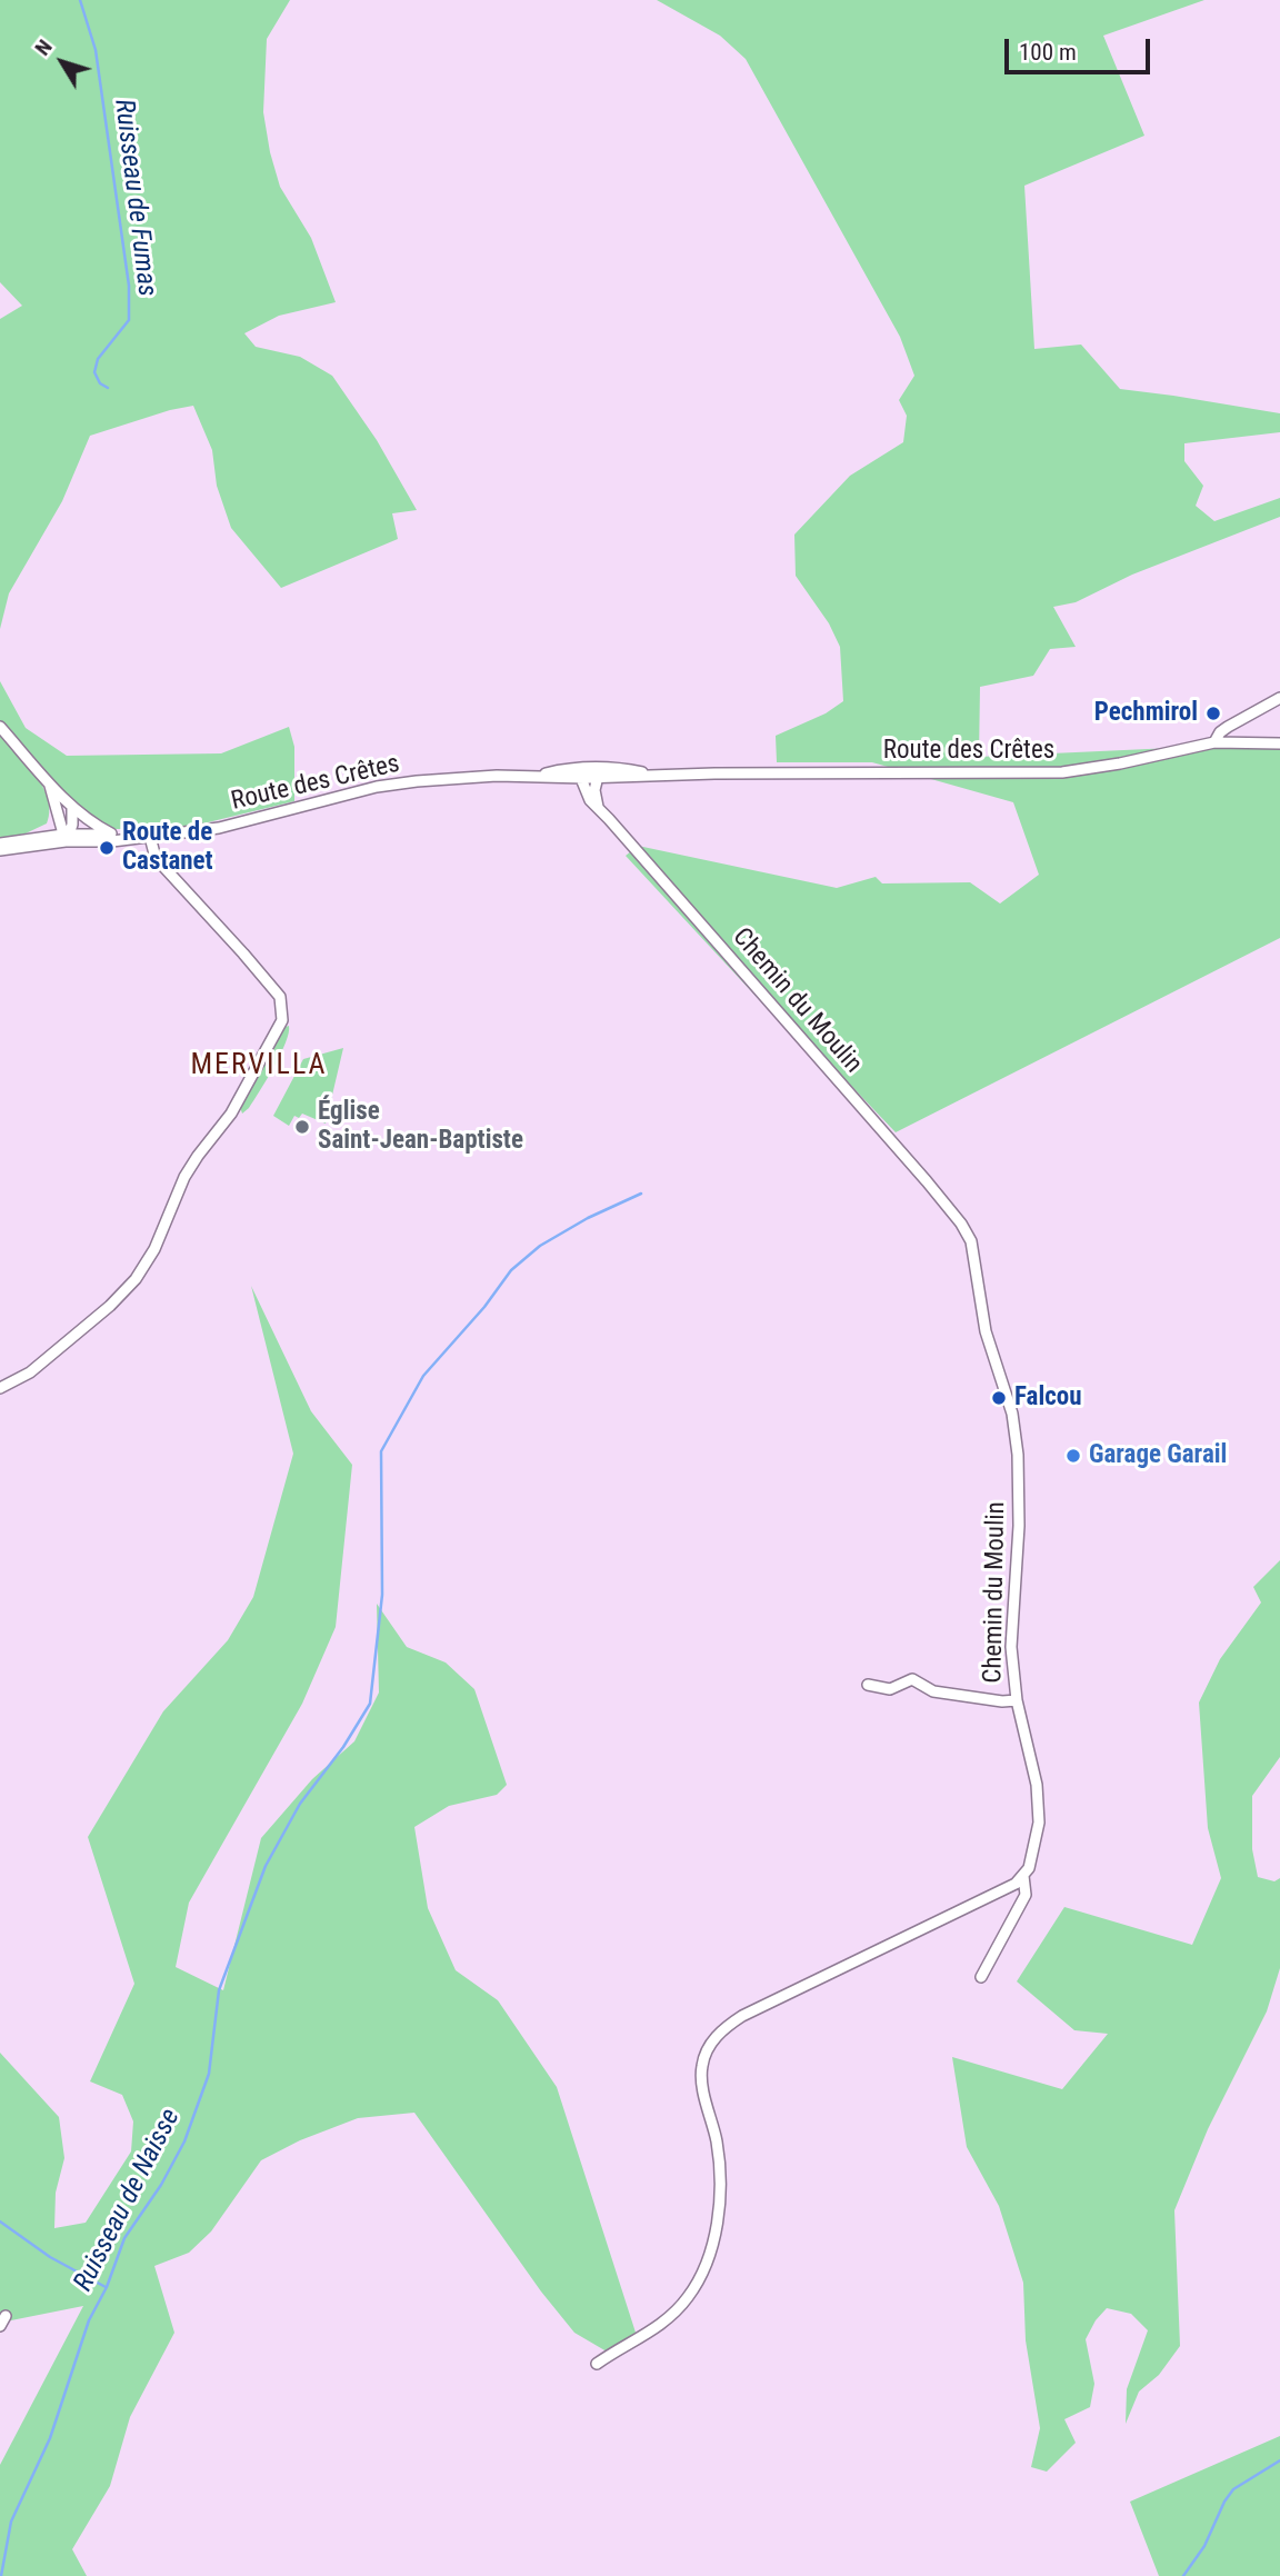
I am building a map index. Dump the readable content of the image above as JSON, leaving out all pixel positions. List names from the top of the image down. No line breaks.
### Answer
{"streets":{"street":["Route des Crêtes","Chemin du Moulin"]},"crossings":[["Route des Crêtes","Chemin du Moulin"]],"districts":["MERVILLA"],"water":["Ruisseau de Fumas","Ruisseau de Naisse"],"places":["Pechmirol","Route de Castanet","Église Saint-Jean-Baptiste","Falcou","Garage Garail"],"scale_bar":"100 m","north":"top left"}
